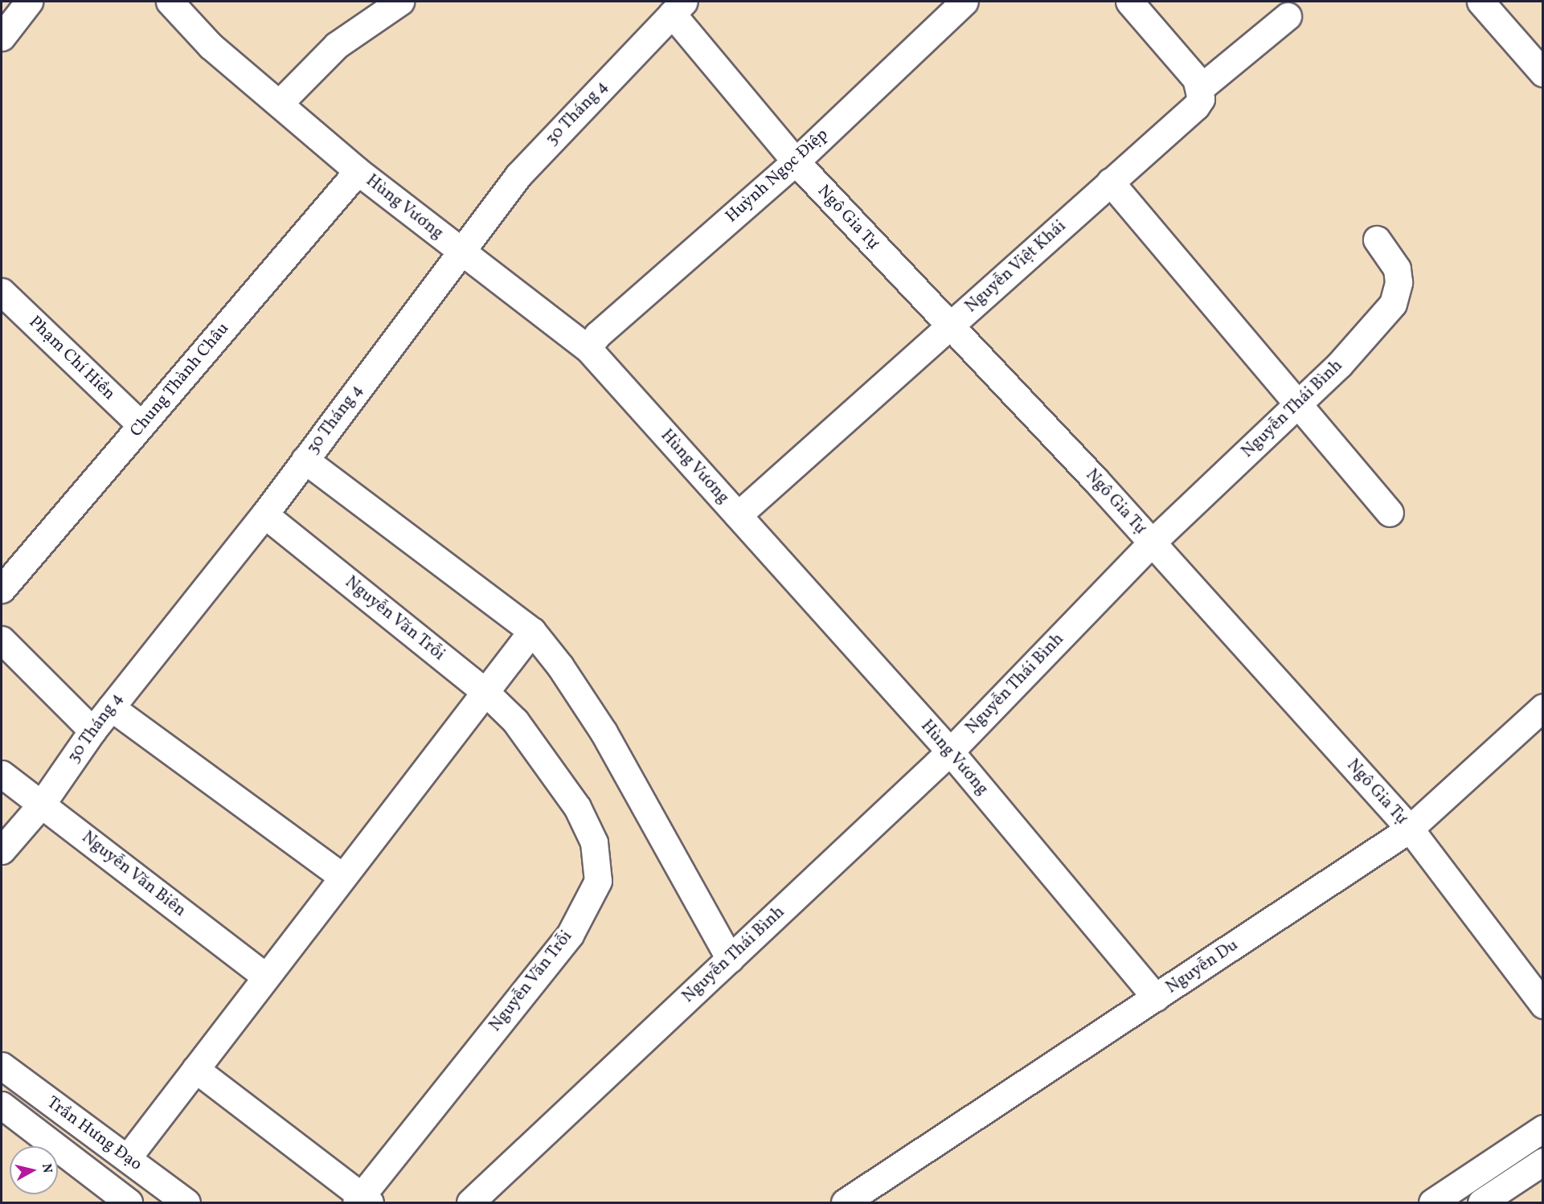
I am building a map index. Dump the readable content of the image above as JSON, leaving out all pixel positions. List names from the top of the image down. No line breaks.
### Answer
{"streets":{"street":["30 Tháng 4","Huỳnh Ngọc Điệp","Hùng Vương","Ngô Gia Tự","Nguyễn Việt Khái","Phạm Chí Hiền","Chung Thành Châu","Nguyễn Thái Bình","Nguyễn Văn Trỗi","Nguyễn Văn Biên","Nguyễn Du","Trần Hưng Đạo"]},"crossings":[["30 Tháng 4","Hùng Vương"],["30 Tháng 4","Ngô Gia Tự"],["30 Tháng 4","Nguyễn Văn Trỗi"],["30 Tháng 4","Nguyễn Văn Biên"],["Huỳnh Ngọc Điệp","Hùng Vương"],["Huỳnh Ngọc Điệp","Ngô Gia Tự"],["Hùng Vương","Nguyễn Việt Khái"],["Hùng Vương","Chung Thành Châu"],["Hùng Vương","Nguyễn Thái Bình"],["Hùng Vương","Nguyễn Du"],["Ngô Gia Tự","Nguyễn Việt Khái"],["Ngô Gia Tự","Nguyễn Thái Bình"],["Ngô Gia Tự","Nguyễn Du"],["Phạm Chí Hiền","Chung Thành Châu"]],"north":"right"}
